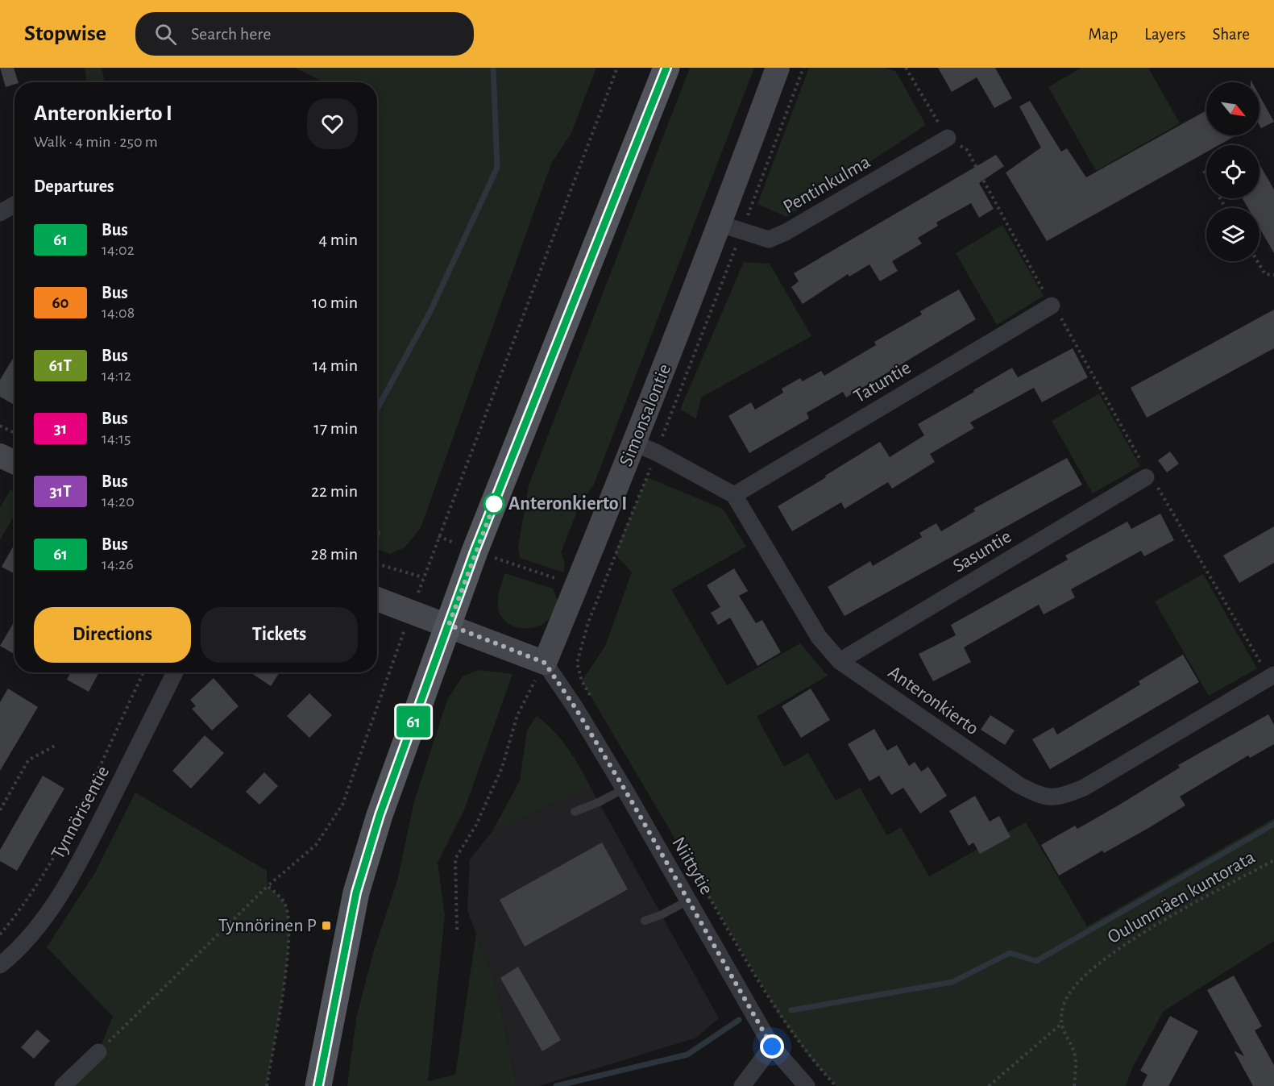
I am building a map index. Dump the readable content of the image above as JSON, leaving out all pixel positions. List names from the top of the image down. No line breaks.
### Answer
{"streets":{"street":["Pentinkulma","Tatuntie","Simonsalontie","Sasuntie","Anteronkierto","Tynnörisentie","Niittytie"],"path":["Oulunmäen kuntorata"]},"crossings":[["Pentinkulma","Simonsalontie"],["Tatuntie","Anteronkierto"],["Simonsalontie","Niittytie"],["Sasuntie","Anteronkierto"]],"places":{"other":["Anteronkierto I"],"transit":["Tynnörinen P"]},"lines":["bus line 61"],"north":"bottom right","page":{"header":"Stopwise","search":"Search here","nav":["Map","Layers","Share"],"on_map":"61","heading":[["Anteronkierto I","Walk · 4 min · 250 m"],"Departures"],"list":[{"mark":"61","name":"Bus","note":"14:02","value":"4 min"},{"mark":"60","name":"Bus","note":"14:08","value":"10 min"},{"mark":"61T","name":"Bus","note":"14:12","value":"14 min"},{"mark":"31","name":"Bus","note":"14:15","value":"17 min"},{"mark":"31T","name":"Bus","note":"14:20","value":"22 min"},{"mark":"61","name":"Bus","note":"14:26","value":"28 min"}],"buttons":["Directions","Tickets"]}}
